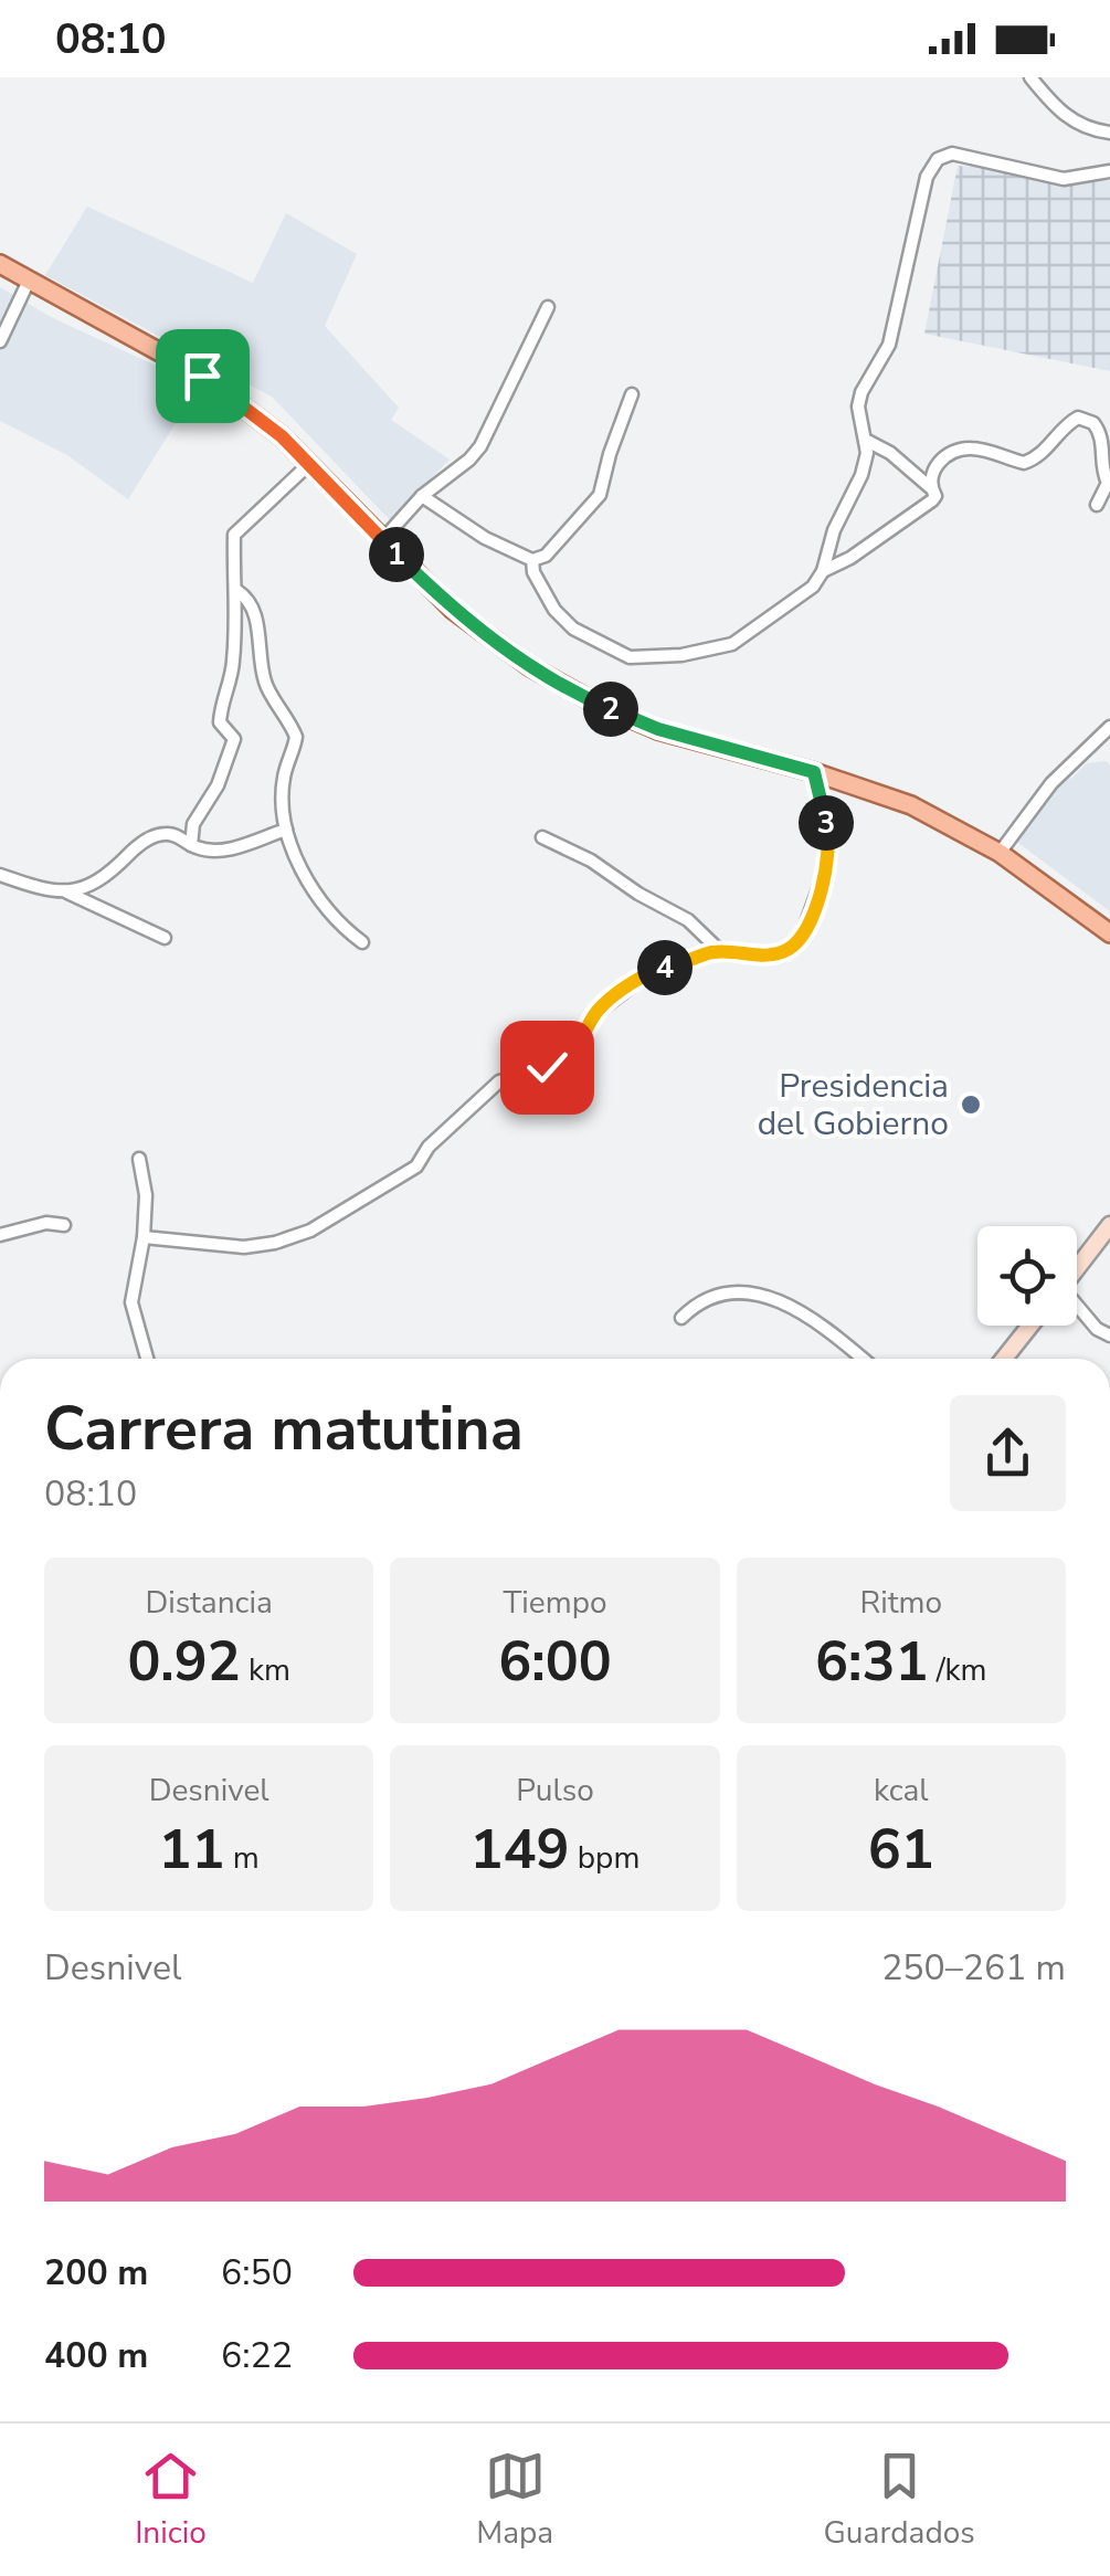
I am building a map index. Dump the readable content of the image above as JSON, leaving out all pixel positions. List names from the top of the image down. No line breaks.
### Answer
{"places":["Presidencia del Gobierno"],"page":{"status":"08:10","pins":["1","2","3","4"],"heading":["Carrera matutina","08:10"],"stats":[["Distancia","0.92 km"],["Tiempo","6:00"],["Ritmo","6:31 /km"],["Desnivel","11 m"],["Pulso","149 bpm"],["kcal","61"]],"chart":["Desnivel","250–261 m"],"list":[{"name":"200 m","note":"6:50"},{"name":"400 m","note":"6:22"}],"tabs":["Inicio","Mapa","Guardados"]}}
